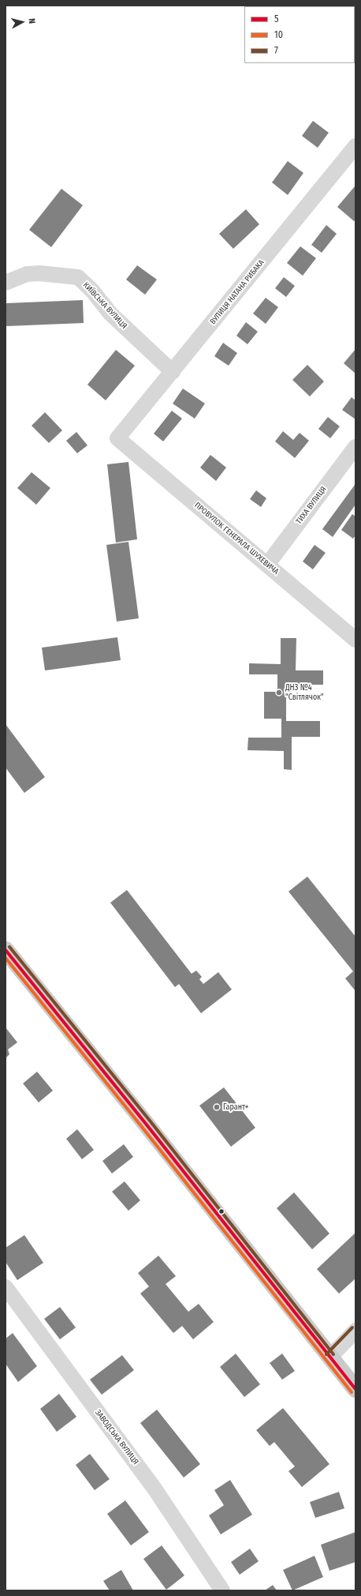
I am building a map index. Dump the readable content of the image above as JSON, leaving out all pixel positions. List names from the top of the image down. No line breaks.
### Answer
{"streets":{"street":["ВУЛИЦЯ НАТАНА РИБАКА","КИЇВСЬКА ВУЛИЦЯ","ТИХА ВУЛИЦЯ","ПРОВУЛОК ГЕНЕРАЛА ШУХЕВИЧА","ЗАВОДСЬКА ВУЛИЦЯ"]},"crossings":[["ВУЛИЦЯ НАТАНА РИБАКА","КИЇВСЬКА ВУЛИЦЯ"],["ВУЛИЦЯ НАТАНА РИБАКА","ПРОВУЛОК ГЕНЕРАЛА ШУХЕВИЧА"],["ТИХА ВУЛИЦЯ","ПРОВУЛОК ГЕНЕРАЛА ШУХЕВИЧА"]],"places":["ДНЗ №4 \"Світлячок\"","Гарант+"],"lines":["transit line 7","transit line 5","transit line 10"],"legend":["5","10","7"],"north":"right"}
